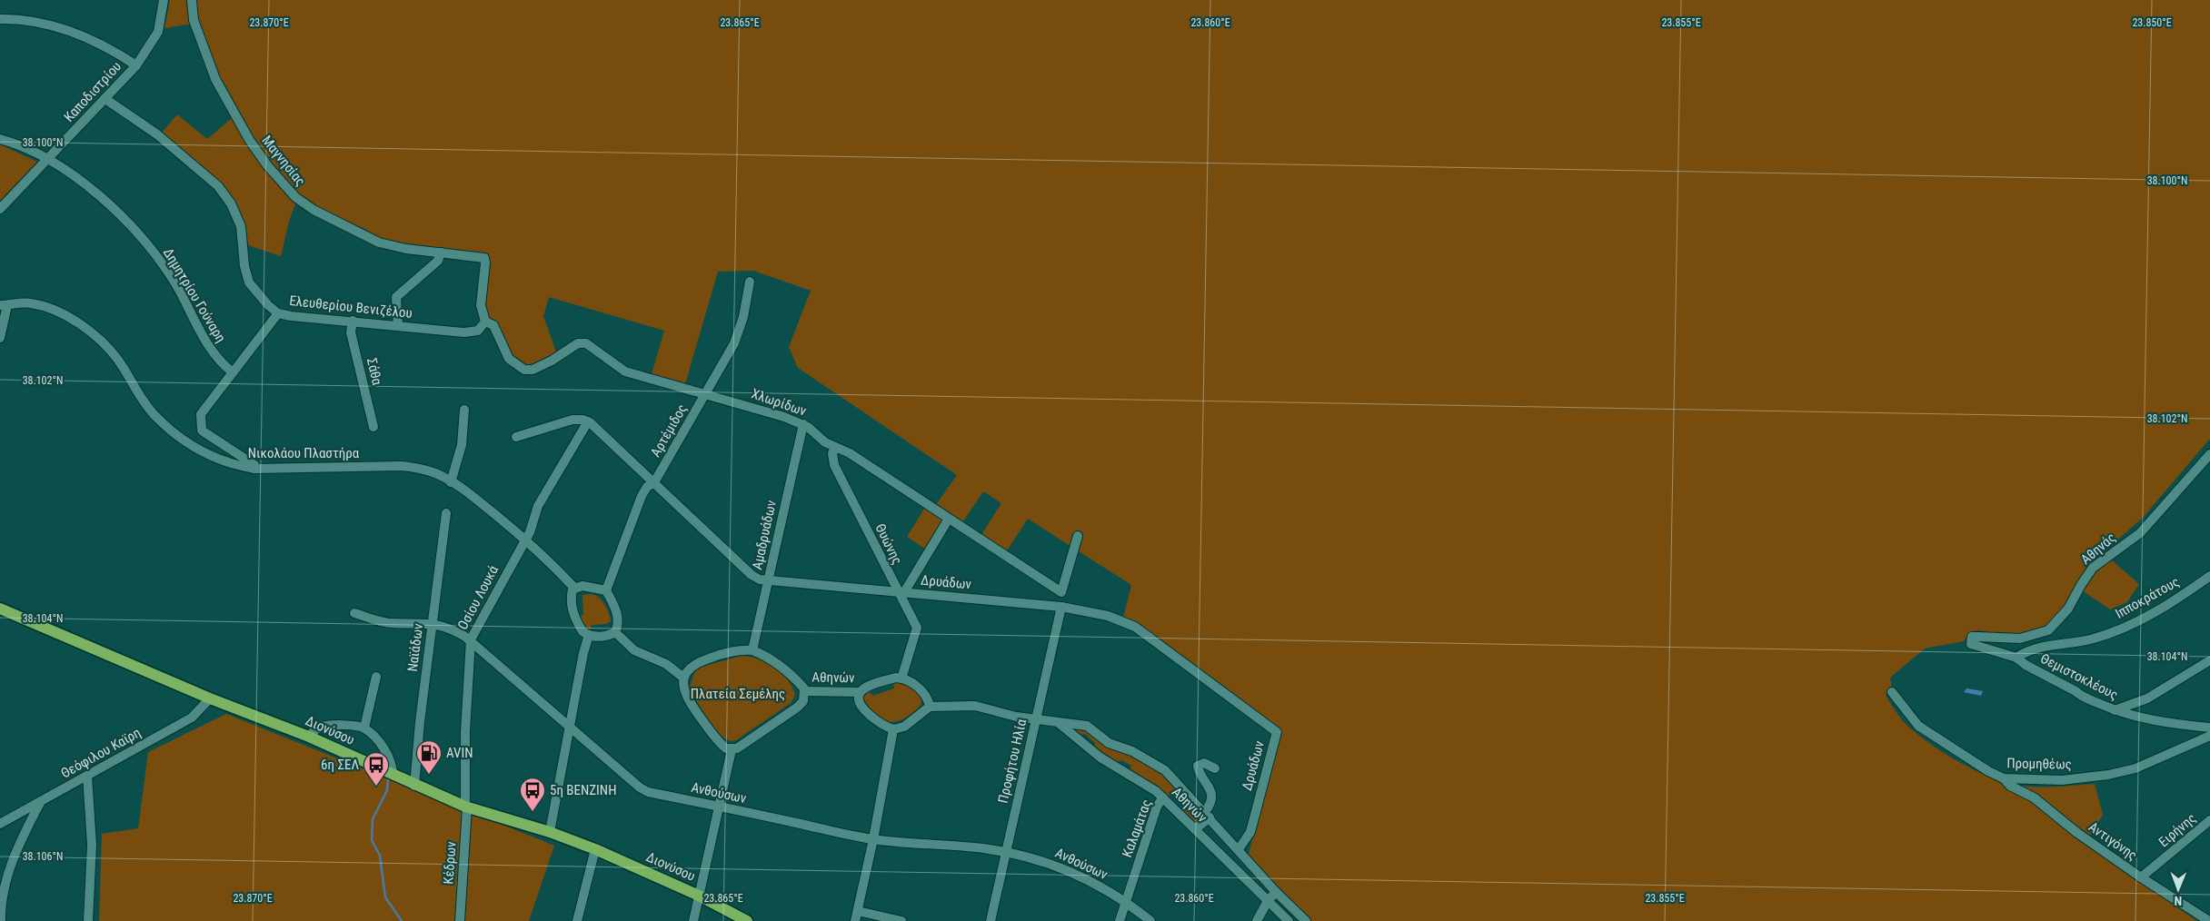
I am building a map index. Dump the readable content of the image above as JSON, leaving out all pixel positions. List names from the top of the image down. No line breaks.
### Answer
{"streets":{"main road":["Διονύσου"],"street":["Καποδιστρίου","Μαγνησίας","Δημητρίου Γούναρη","Ελευθερίου Βενιζέλου","Σάθα","Χλωρίδων","Αρτέμιδος","Νικολάου Πλαστήρα","Αμαδρυάδων","Θυώνης","Αθηνάς","Δρυάδων","Οσίου Λουκά","Ιπποκράτους","Ναϊάδων","Θεμιστοκλέους","Αθηνών","Θεόφιλου Καϊρη","Προφήτου Ηλία","Προμηθέως","Ανθούσων","Καλαμάτας","Ειρήνης","Αντιγόνης","Κέδρων"]},"crossings":[["Καποδιστρίου","Δημητρίου Γούναρη"],["Καποδιστρίου","Ελευθερίου Βενιζέλου"],["Μαγνησίας","Ελευθερίου Βενιζέλου"],["Μαγνησίας","Χλωρίδων"],["Ελευθερίου Βενιζέλου","Σάθα"],["Ελευθερίου Βενιζέλου","Χλωρίδων"],["Χλωρίδων","Αρτέμιδος"],["Χλωρίδων","Αμαδρυάδων"],["Χλωρίδων","Θυώνης"],["Αρτέμιδος","Νικολάου Πλαστήρα"],["Αρτέμιδος","Δρυάδων"],["Νικολάου Πλαστήρα","Οσίου Λουκά"],["Αμαδρυάδων","Δρυάδων"],["Αμαδρυάδων","Αθηνών"],["Θυώνης","Δρυάδων"],["Θυώνης","Αθηνών"],["Αθηνάς","Θεμιστοκλέους"],["Δρυάδων","Οσίου Λουκά"],["Δρυάδων","Αθηνών"],["Δρυάδων","Προφήτου Ηλία"],["Οσίου Λουκά","Διονύσου"],["Οσίου Λουκά","Ανθούσων"],["Οσίου Λουκά","Κέδρων"],["Ιπποκράτους","Θεμιστοκλέους"],["Ναϊάδων","Διονύσου"],["Ναϊάδων","Ανθούσων"],["Αθηνών","Προφήτου Ηλία"],["Αθηνών","Καλαμάτας"],["Διονύσου","Θεόφιλου Καϊρη"],["Διονύσου","Κέδρων"],["Προφήτου Ηλία","Ανθούσων"],["Προμηθέως","Αντιγόνης"],["Ανθούσων","Καλαμάτας"],["Ειρήνης","Αντιγόνης"]],"parks":["Πλατεία Σεμέλης"],"places":{"fuel station":["AVIN"],"bus stop":["6η ΣΕΛ","5η ΒΕΝΖΙΝΗ"]},"north":"bottom","coordinates":["23.870°E","23.865°E","23.860°E","23.855°E","23.850°E","38.100°N","38.102°N","38.104°N","38.106°N"]}
